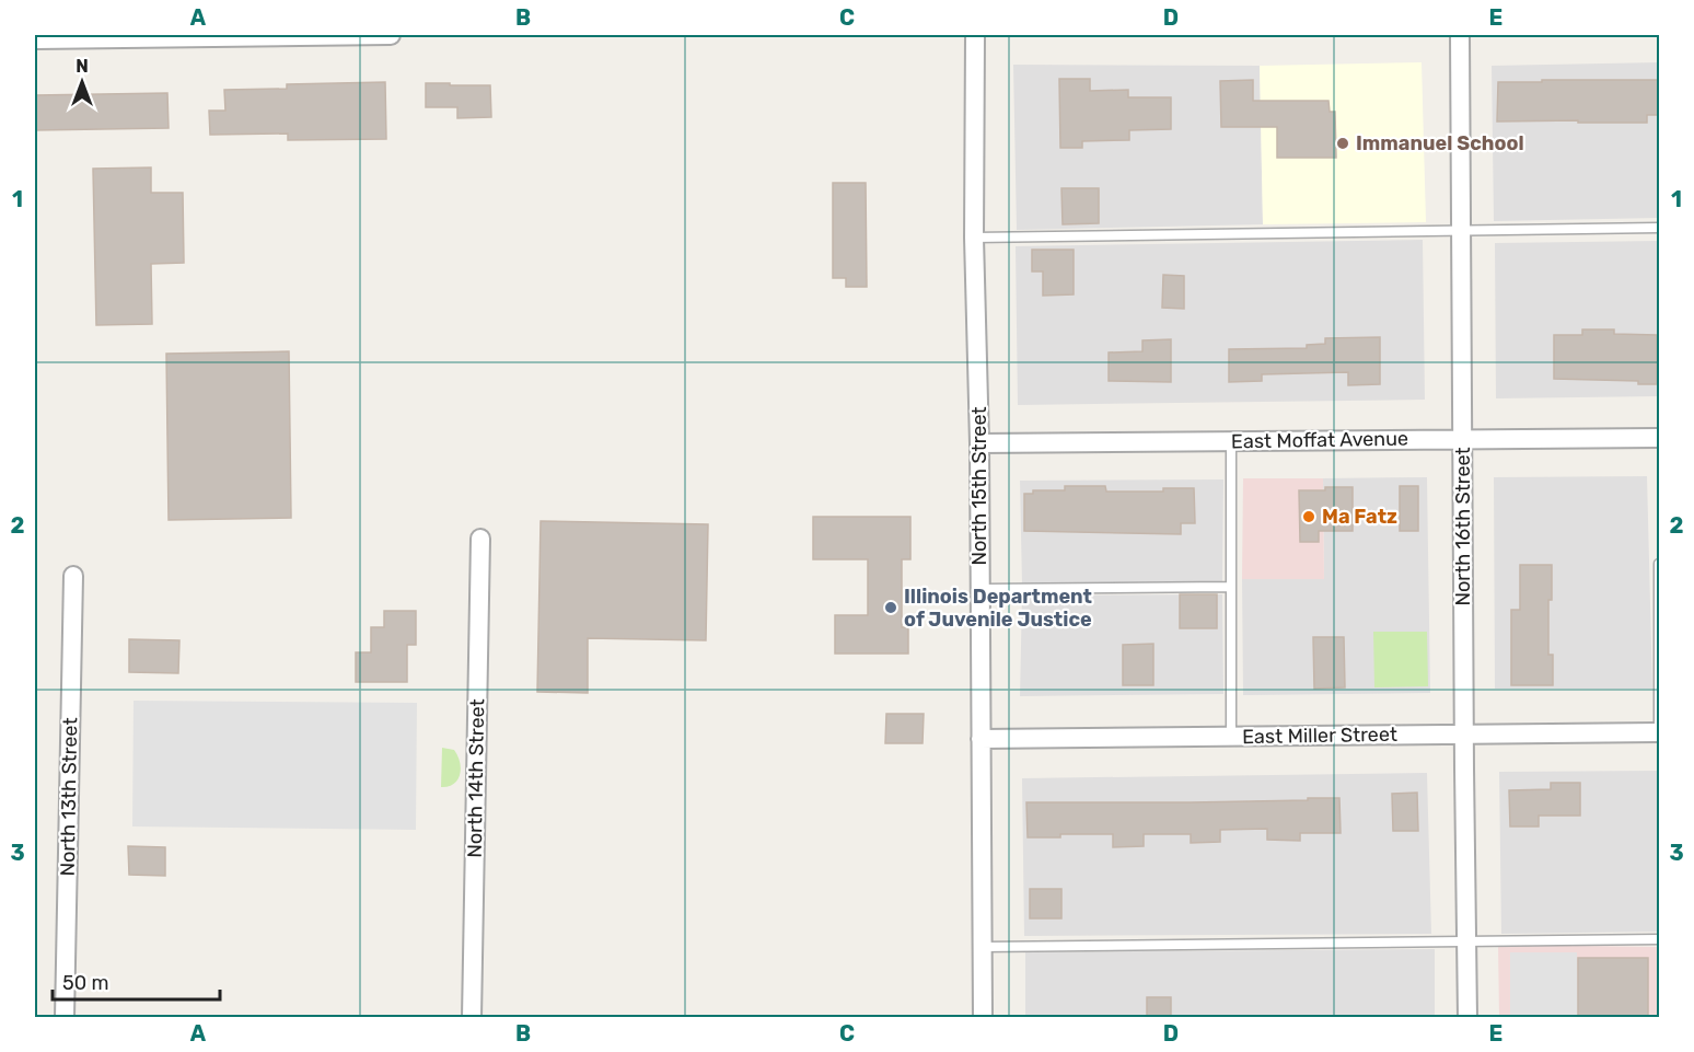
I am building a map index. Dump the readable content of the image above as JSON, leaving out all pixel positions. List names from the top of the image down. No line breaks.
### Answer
{"streets":{"street":["East Moffat Avenue","North 15th Street","North 16th Street","East Miller Street","North 14th Street","North 13th Street"]},"crossings":[["East Moffat Avenue","North 15th Street"],["East Moffat Avenue","North 16th Street"],["North 15th Street","East Miller Street"],["North 16th Street","East Miller Street"]],"places":["Immanuel School","Ma Fatz","Illinois Department of Juvenile Justice"],"scale_bar":"50 m","north":"top","grid":{"columns":["A","B","C","D","E"],"rows":["1","2","3"]}}
